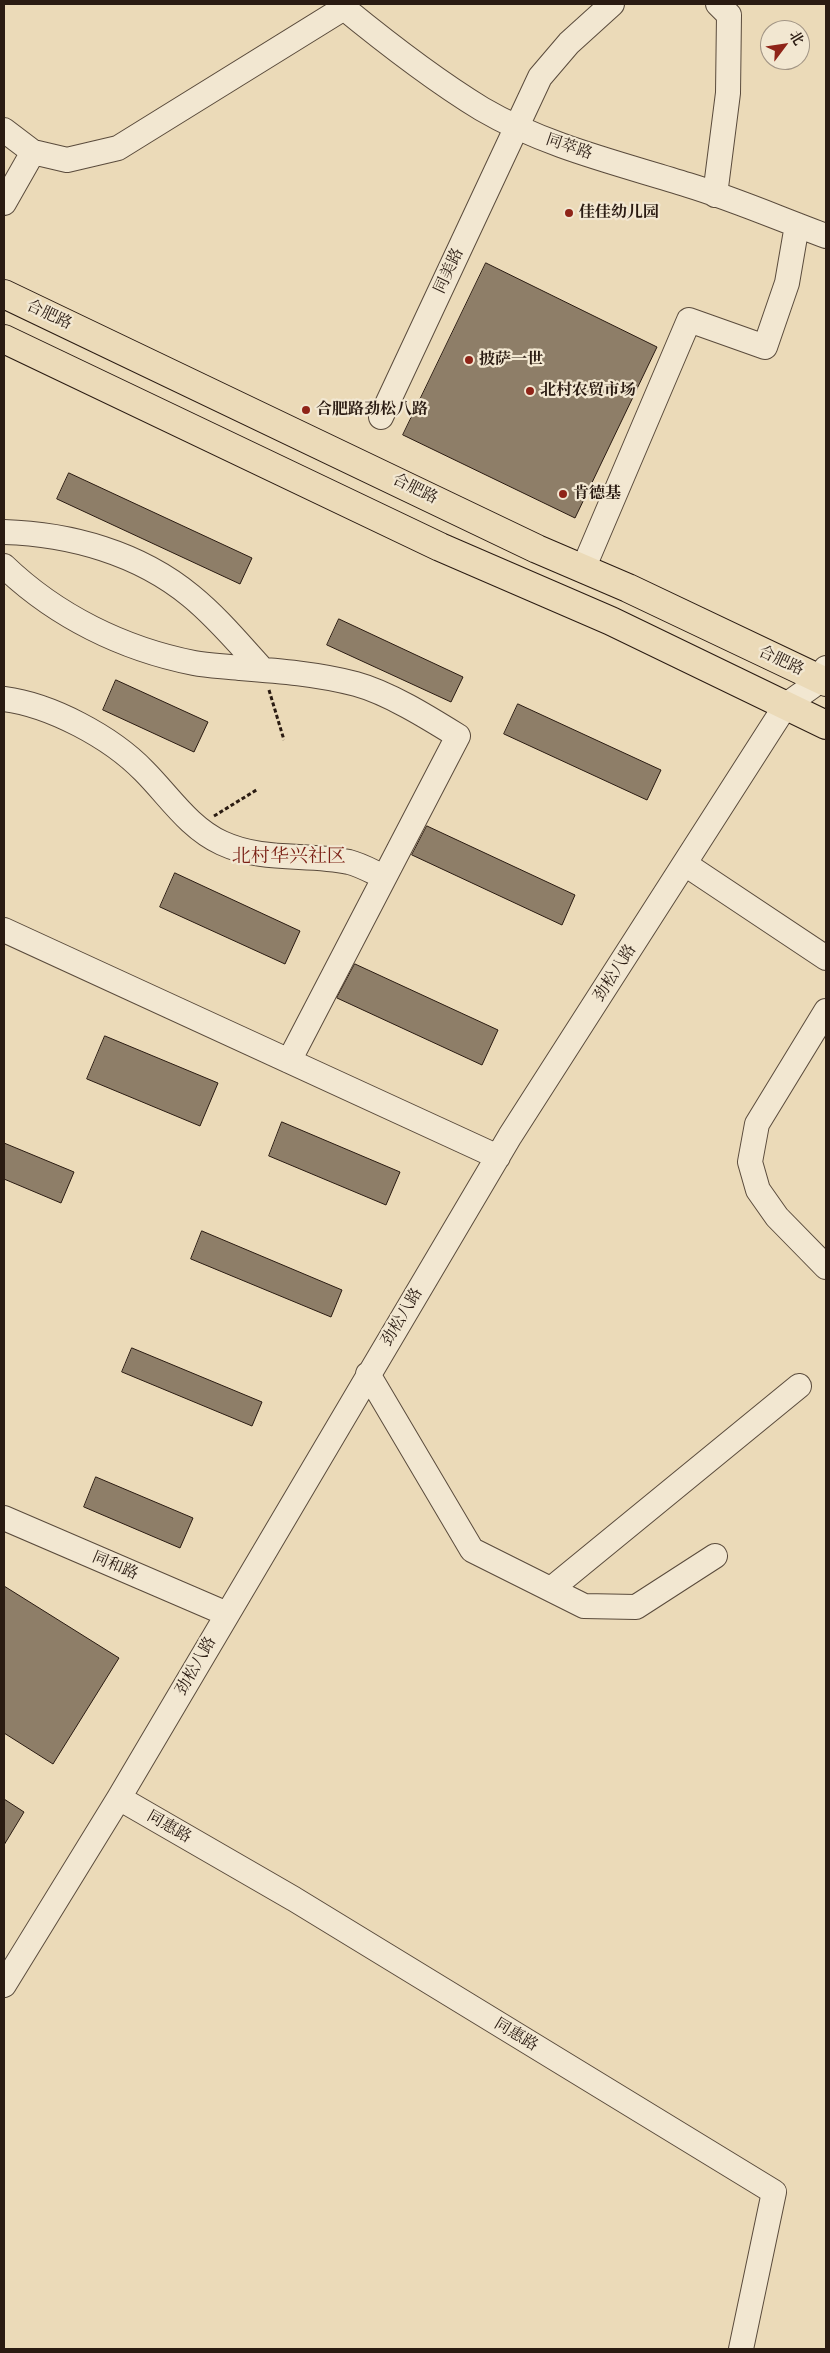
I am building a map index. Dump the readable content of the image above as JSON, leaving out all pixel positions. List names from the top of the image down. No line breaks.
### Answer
{"streets":{"main road":["合肥路"],"street":["同萃路","同美路","劲松八路","同和路","同惠路"]},"crossings":[["同萃路","同美路"],["合肥路","劲松八路"],["劲松八路","同和路"],["劲松八路","同惠路"]],"districts":["北村华兴社区"],"places":["佳佳幼儿园","披萨一世","北村农贸市场","合肥路劲松八路","肯德基"],"north":"top right"}
